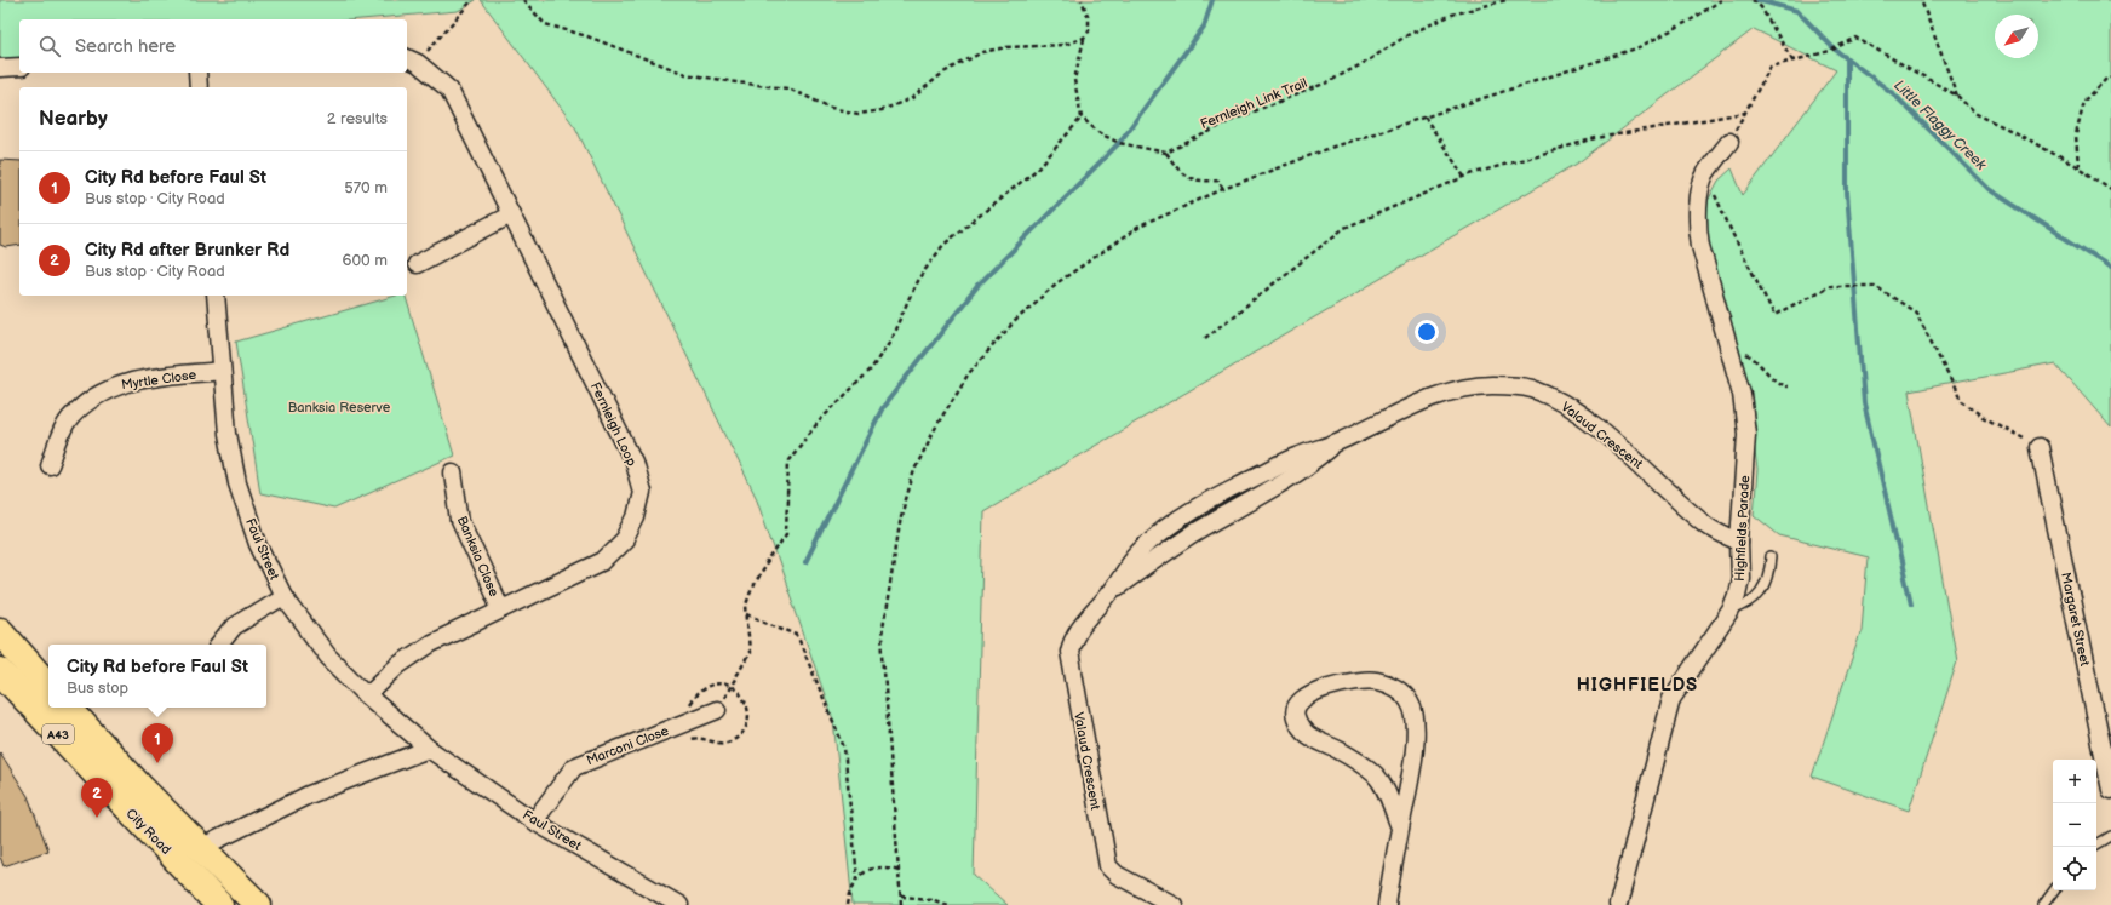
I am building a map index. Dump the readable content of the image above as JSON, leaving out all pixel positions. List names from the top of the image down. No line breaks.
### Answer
{"streets":{"highway":["A43","City Road"],"street":["Myrtle Close","Fernleigh Loop","Valaud Crescent","Highfields Parade","Faul Street","Banksia Close","Margaret Street","Marconi Close"],"path":["Fernleigh Link Trail"]},"crossings":[["Myrtle Close","Faul Street"],["Fernleigh Loop","Faul Street"],["Fernleigh Loop","Banksia Close"],["Valaud Crescent","Highfields Parade"],["Faul Street","Marconi Close"]],"districts":["HIGHFIELDS"],"water":["Little Flaggy Creek"],"parks":["Banksia Reserve"],"north":"bottom left","page":{"search":"Search here","heading":["Nearby","2 results"],"list":[{"mark":"1","name":"City Rd before Faul St","note":"Bus stop · City Road","value":"570 m"},{"mark":"2","name":"City Rd after Brunker Rd","note":"Bus stop · City Road","value":"600 m"}],"popup":["City Rd before Faul St","Bus stop"],"pins":["1","2"],"map_buttons":["+","−"]}}
